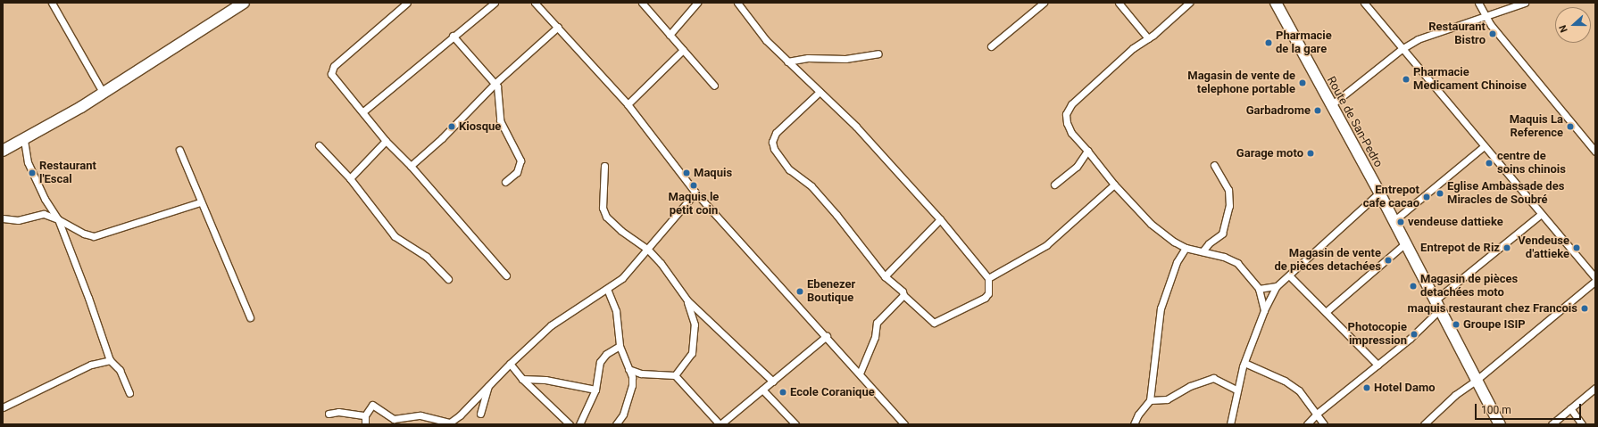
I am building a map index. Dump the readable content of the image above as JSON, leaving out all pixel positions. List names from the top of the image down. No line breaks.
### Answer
{"streets":{"main road":["Route de San-Pedro"]},"places":["Restaurant Bistro","Pharmacie de la gare","Pharmacie Medicament Chinoise","Magasin de vente de telephone portable","Garbadrome","Kiosque","Maquis La Reference","Garage moto","centre de soins chinois","Restaurant l'Escal","Maquis","Maquis le petit coin","Eglise Ambassade des Miracles de Soubré","Entrepot cafe cacao","vendeuse dattieke","Entrepot de Riz","Vendeuse d'attieke","Magasin de vente de pièces detachées","Magasin de pièces detachées moto","Ebenezer Boutique","maquis restaurant chez Francois","Groupe ISIP","Photocopie impression","Hotel Damo","Ecole Coranique"],"scale_bar":"100 m","north":"left"}
